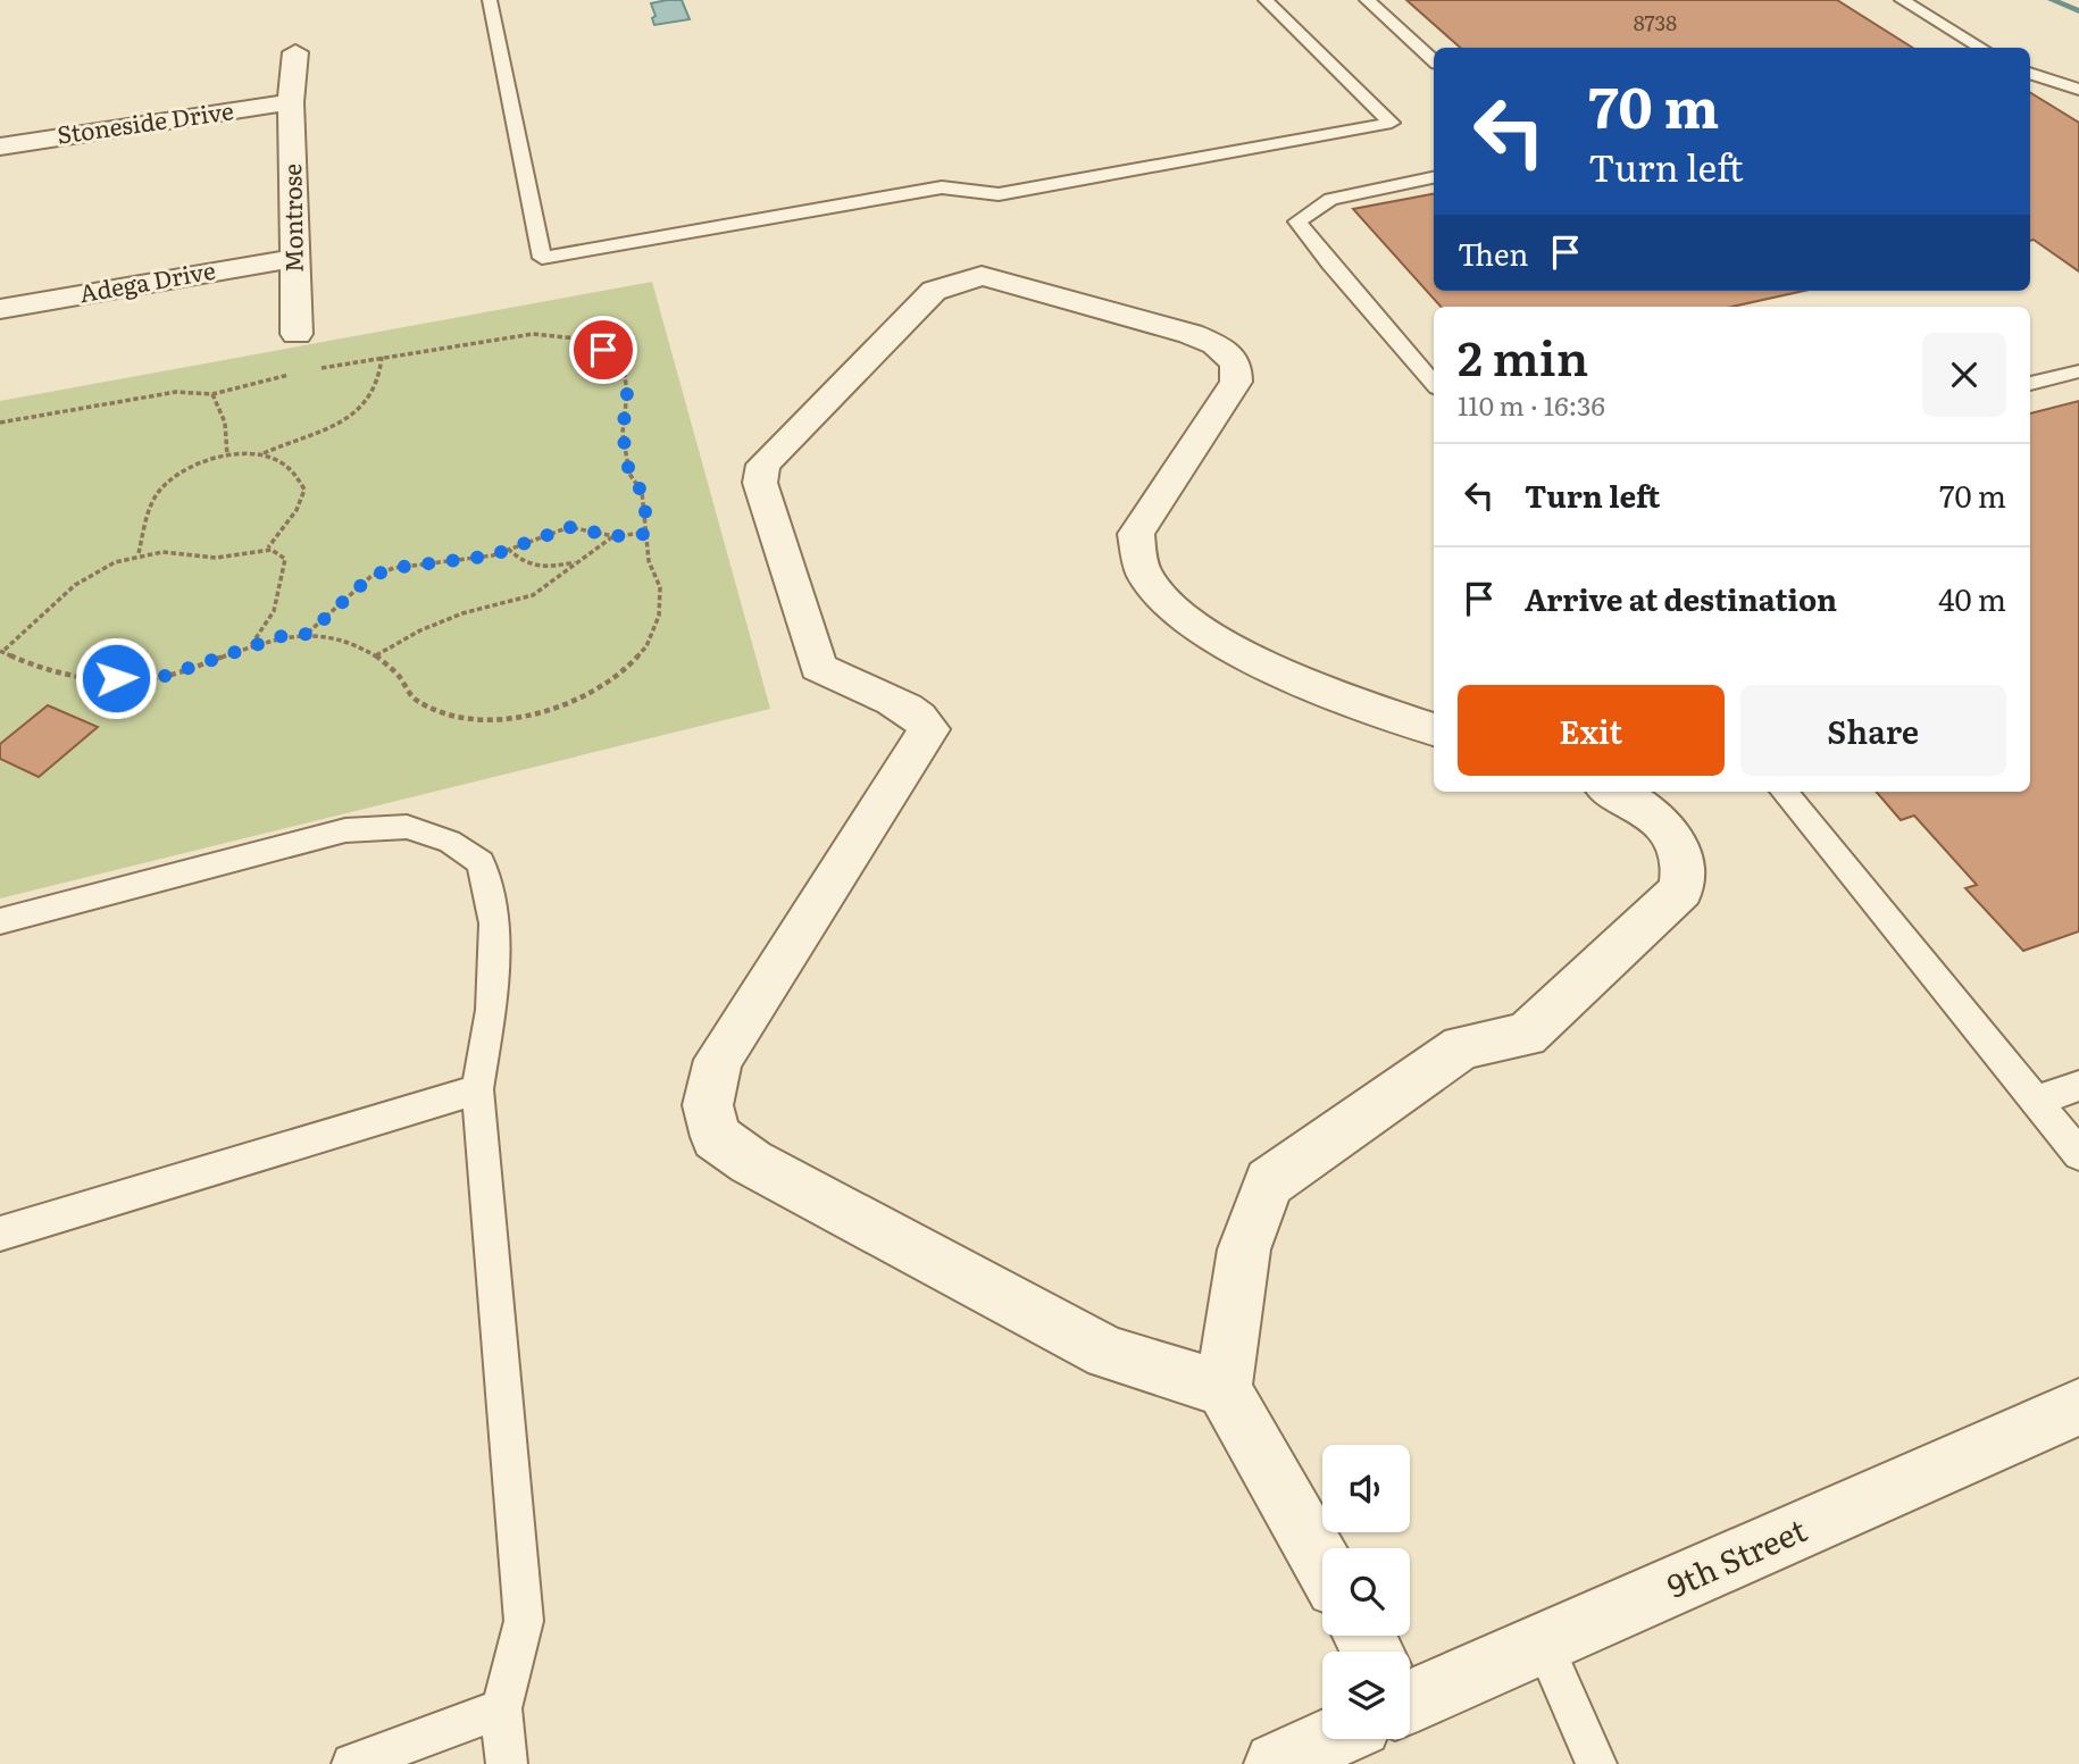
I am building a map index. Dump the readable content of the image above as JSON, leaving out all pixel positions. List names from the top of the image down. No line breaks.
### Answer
{"streets":{"street":["Stoneside Drive","Montrose","Adega Drive","9th Street"]},"crossings":[["Stoneside Drive","Montrose"],["Montrose","Adega Drive"]],"house_numbers":["8738"],"page":{"turn":["70 m","Turn left"],"then":"Then","heading":["2 min","110 m · 16:36"],"list":[{"name":"Turn left","value":"70 m"},{"name":"Arrive at destination","value":"40 m"}],"buttons":["Exit","Share"]}}
